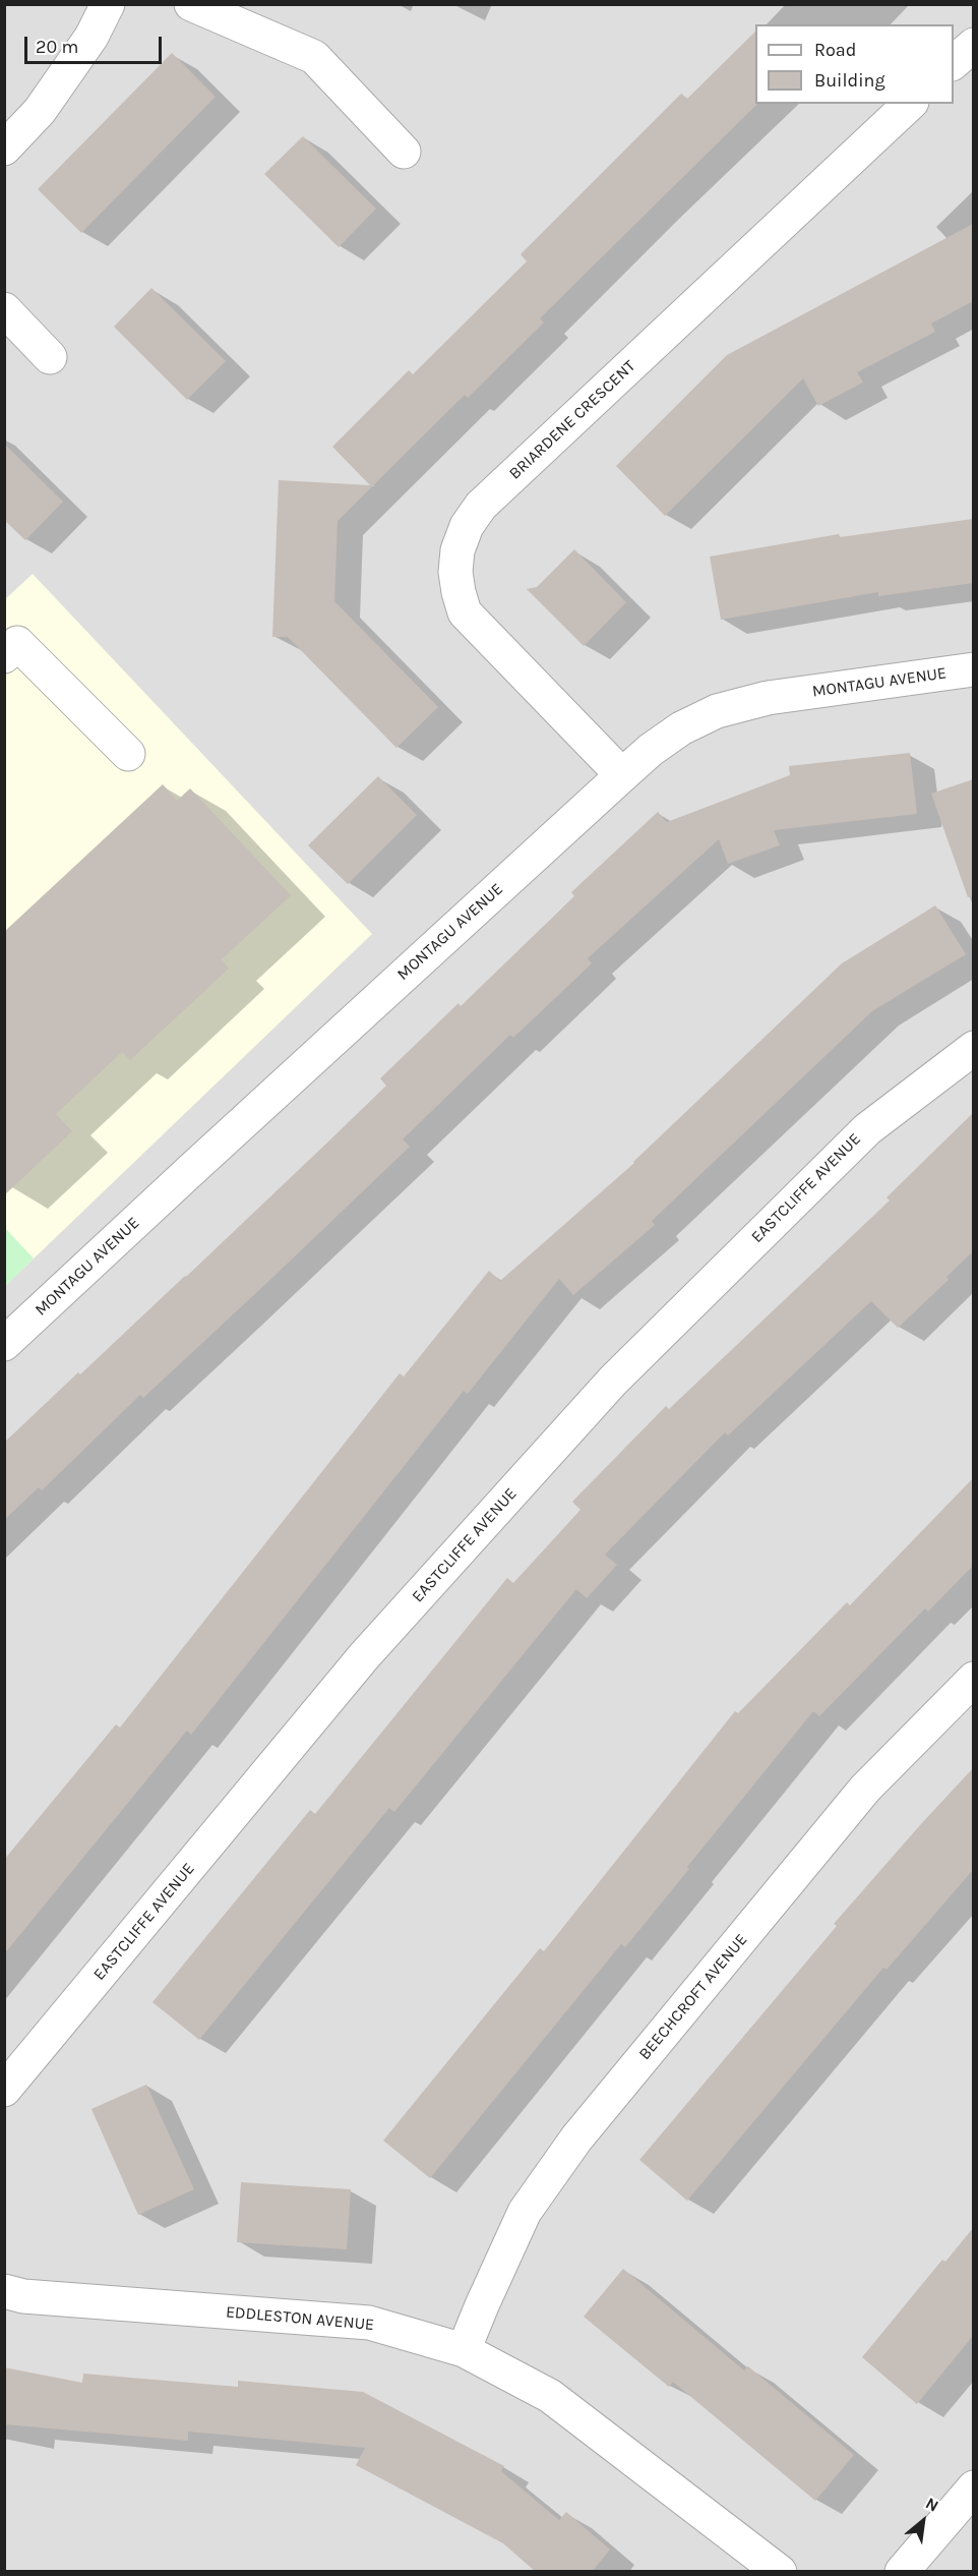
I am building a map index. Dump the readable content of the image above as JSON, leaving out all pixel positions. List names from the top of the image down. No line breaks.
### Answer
{"streets":{"street":["BRIARDENE CRESCENT","MONTAGU AVENUE","EASTCLIFFE AVENUE","BEECHCROFT AVENUE","EDDLESTON AVENUE"]},"crossings":[["BRIARDENE CRESCENT","MONTAGU AVENUE"],["BEECHCROFT AVENUE","EDDLESTON AVENUE"]],"legend":["Road","Building"],"scale_bar":"20 m","north":"top right"}
